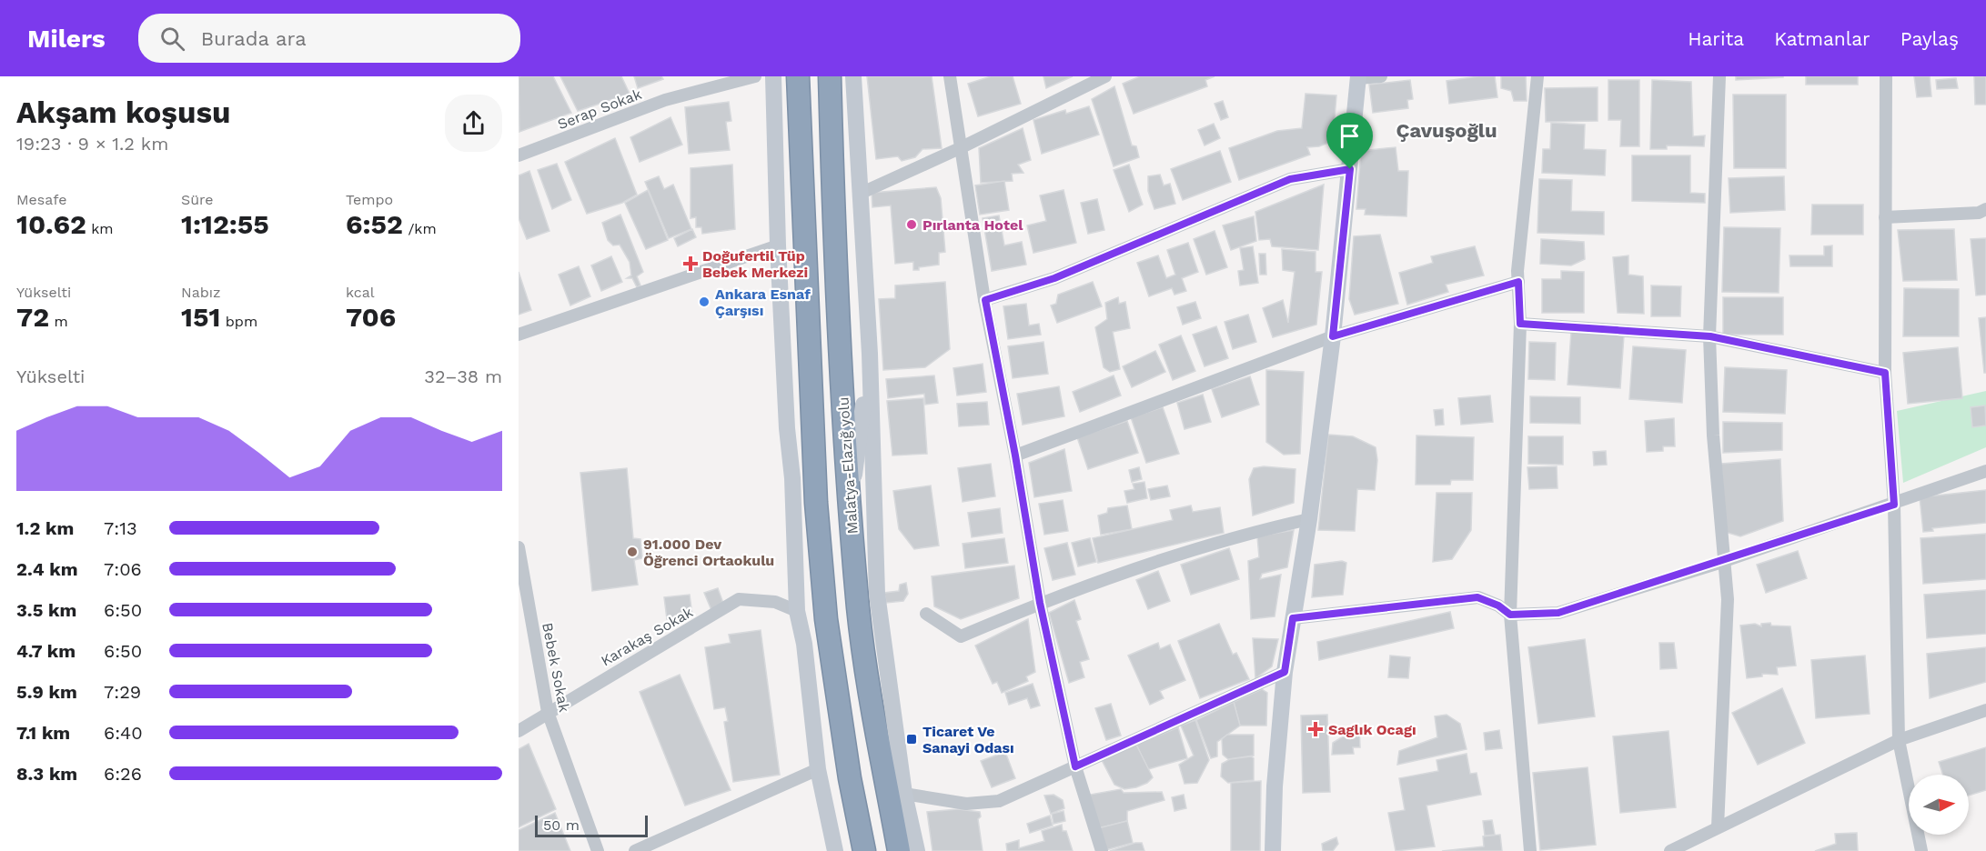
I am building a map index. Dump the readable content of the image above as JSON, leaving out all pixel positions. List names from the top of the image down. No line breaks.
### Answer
{"streets":{"highway":["Malatya-Elazığ yolu"],"street":["Serap Sokak","Karakaş Sokak","Bebek Sokak"]},"crossings":[["Karakaş Sokak","Bebek Sokak"]],"districts":["Çavuşoğlu"],"places":{"other":["Pırlanta Hotel","Ankara Esnaf Çarşısı","91.000 Dev Öğrenci Ortaokulu"],"health":["Doğufertil Tüp Bebek Merkezi","Saglık Ocagı"],"transit":["Ticaret Ve Sanayi Odası"]},"scale_bar":"50 m","north":"right","page":{"header":"Milers","search":"Burada ara","nav":["Harita","Katmanlar","Paylaş"],"heading":["Akşam koşusu","19:23 · 9 × 1.2 km"],"stats":[["Mesafe","10.62 km"],["Süre","1:12:55"],["Tempo","6:52 /km"],["Yükselti","72 m"],["Nabız","151 bpm"],["kcal","706"]],"chart":["Yükselti","32–38 m"],"list":[{"name":"1.2 km","note":"7:13"},{"name":"2.4 km","note":"7:06"},{"name":"3.5 km","note":"6:50"},{"name":"4.7 km","note":"6:50"},{"name":"5.9 km","note":"7:29"},{"name":"7.1 km","note":"6:40"},{"name":"8.3 km","note":"6:26"}],"scale":"50 m"}}
